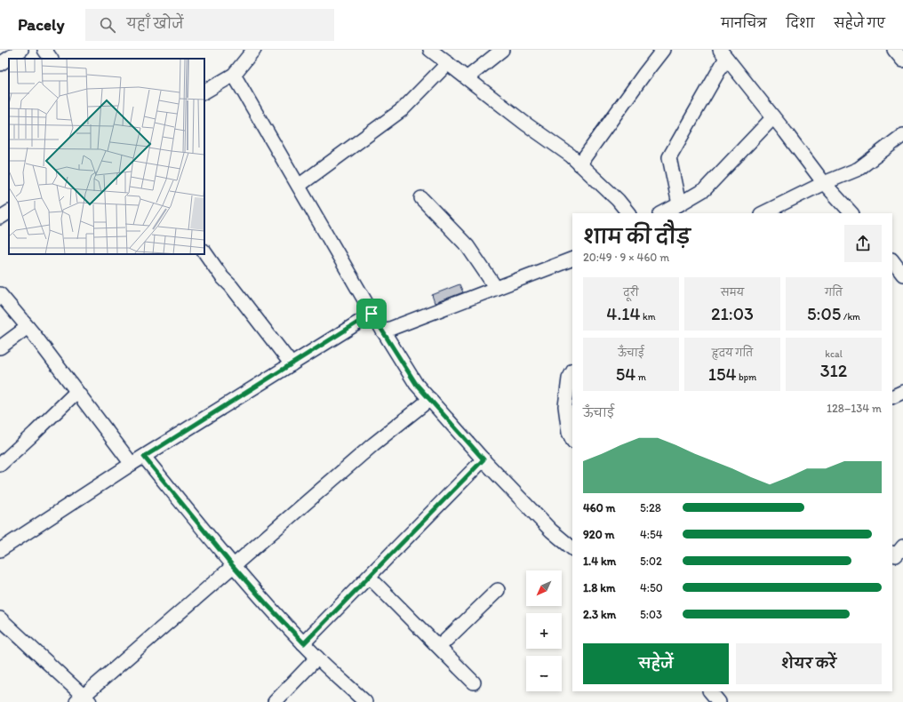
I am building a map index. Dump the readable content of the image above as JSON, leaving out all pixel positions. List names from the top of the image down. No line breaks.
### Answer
{"north":"bottom left","page":{"header":"Pacely","search":"यहाँ खोजें","nav":["मानचित्र","दिशा","सहेजे गए"],"heading":["शाम की दौड़","20:49 · 9 × 460 m"],"stats":[["दूरी","4.14 km"],["समय","21:03"],["गति","5:05 /km"],["ऊँचाई","54 m"],["हृदय गति","154 bpm"],["kcal","312"]],"chart":["ऊँचाई","128–134 m"],"list":[{"name":"460 m","note":"5:28"},{"name":"920 m","note":"4:54"},{"name":"1.4 km","note":"5:02"},{"name":"1.8 km","note":"4:50"},{"name":"2.3 km","note":"5:03"}],"map_buttons":["+","−"],"buttons":["सहेजें","शेयर करें"]}}
